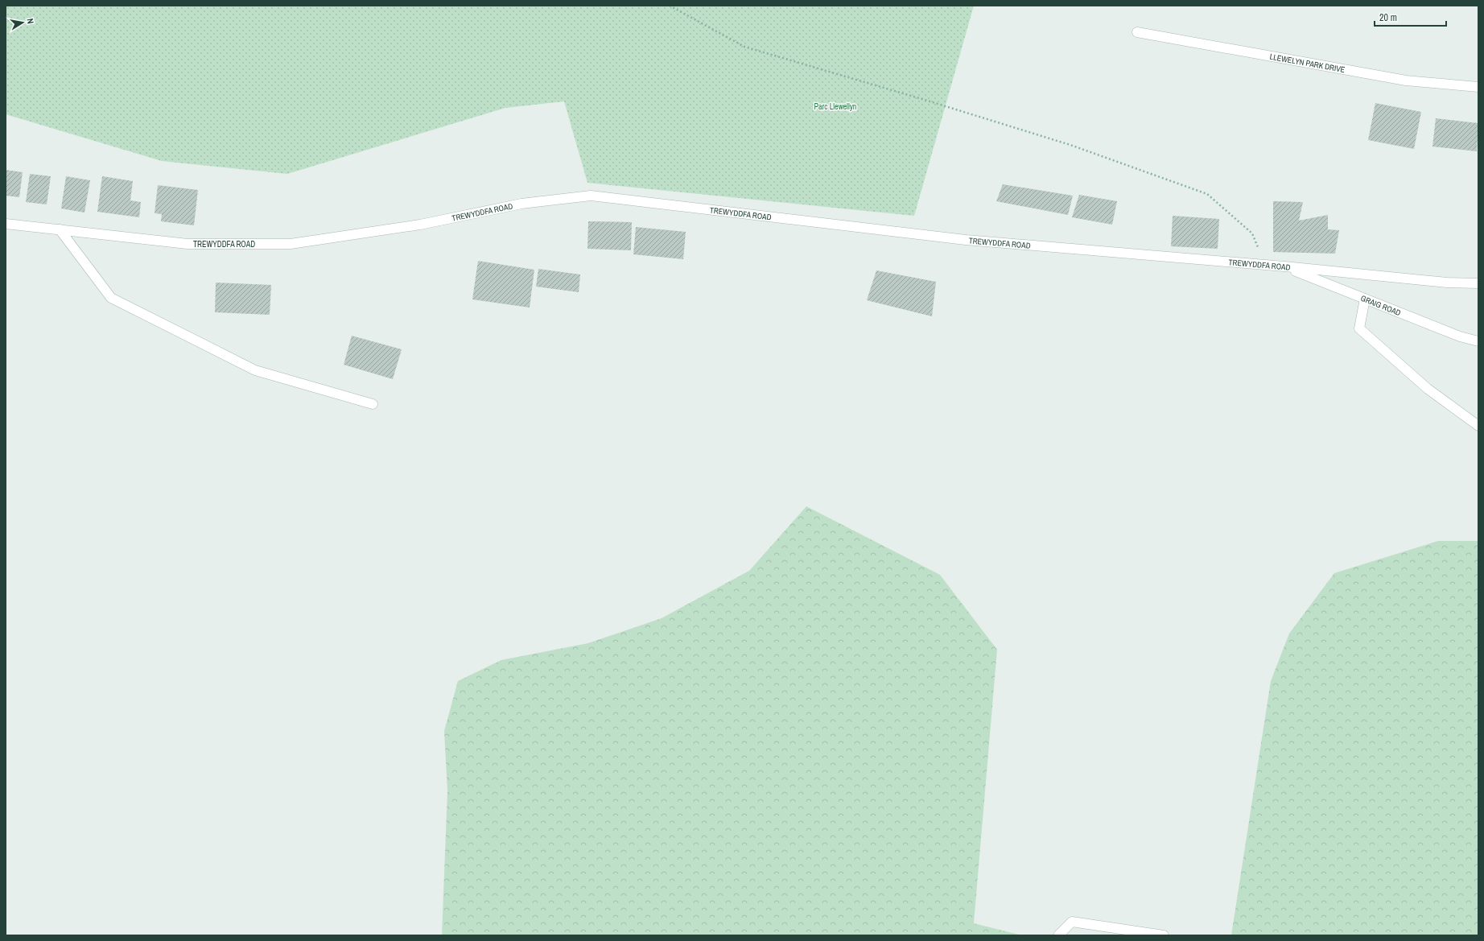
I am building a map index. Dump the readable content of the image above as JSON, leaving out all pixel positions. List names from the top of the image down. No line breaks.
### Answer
{"streets":{"street":["LLEWELYN PARK DRIVE","TREWYDDFA ROAD","GRAIG ROAD"]},"crossings":[["TREWYDDFA ROAD","GRAIG ROAD"]],"parks":["Parc Llewellyn"],"scale_bar":"20 m","north":"right"}
